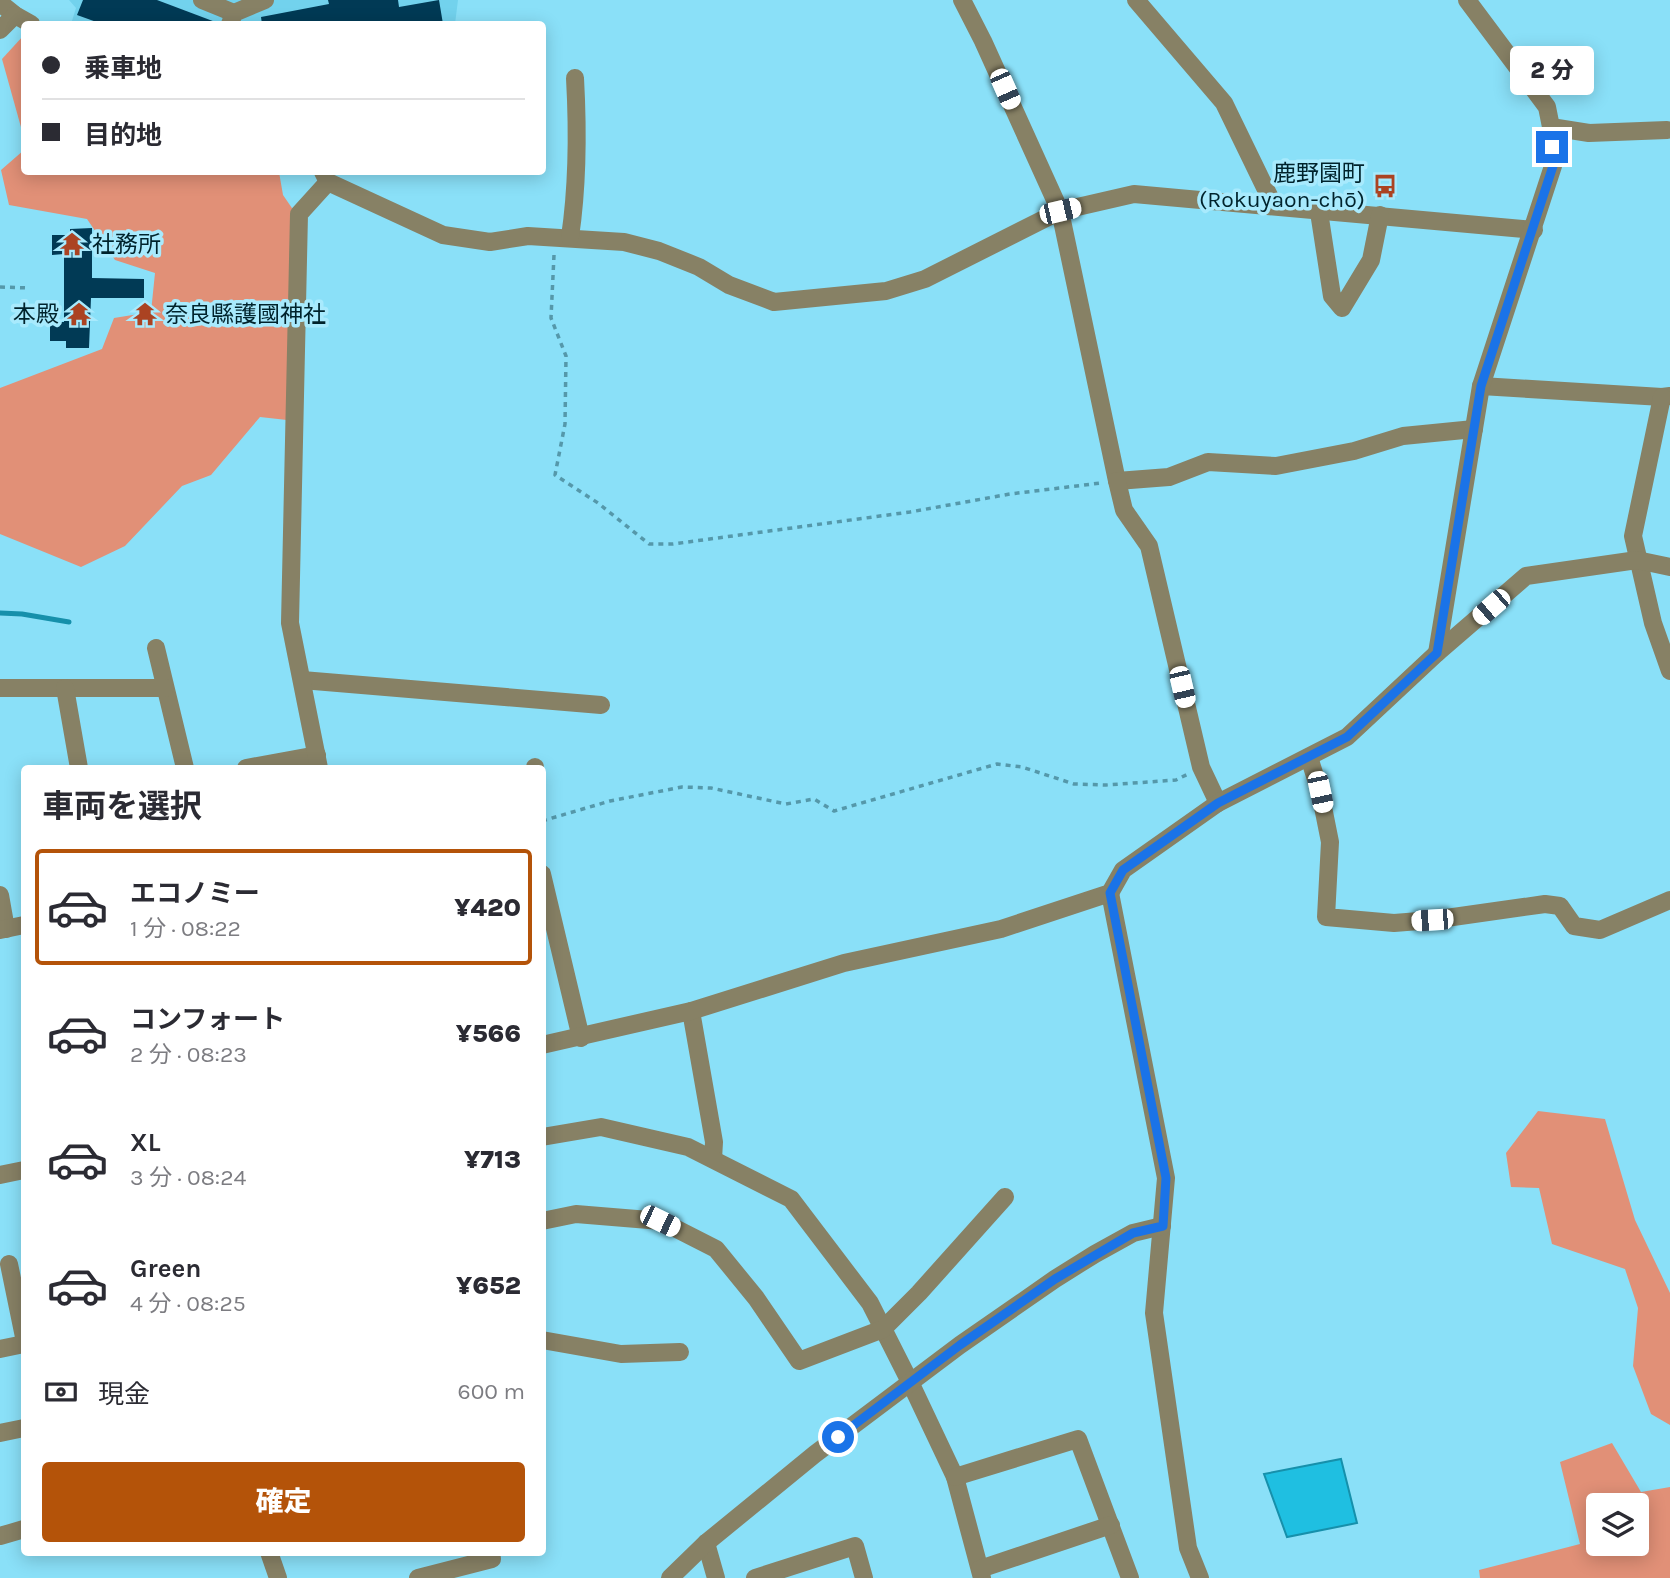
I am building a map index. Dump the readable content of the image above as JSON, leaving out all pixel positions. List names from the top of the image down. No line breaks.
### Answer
{"places":{"bus stop":["鹿野園町 (Rokuyaon-chō)"],"temple":["社務所","本殿","奈良縣護國神社"]},"page":{"banner":["乗車地","目的地"],"bubble":"2 分","heading":"車両を選択","list":[{"name":"エコノミー","note":"1 分 · 08:22","value":"¥420"},{"name":"コンフォート","note":"2 分 · 08:23","value":"¥566"},{"name":"XL","note":"3 分 · 08:24","value":"¥713"},{"name":"Green","note":"4 分 · 08:25","value":"¥652"}],"pay":["現金","600 m"],"buttons":"確定"}}
